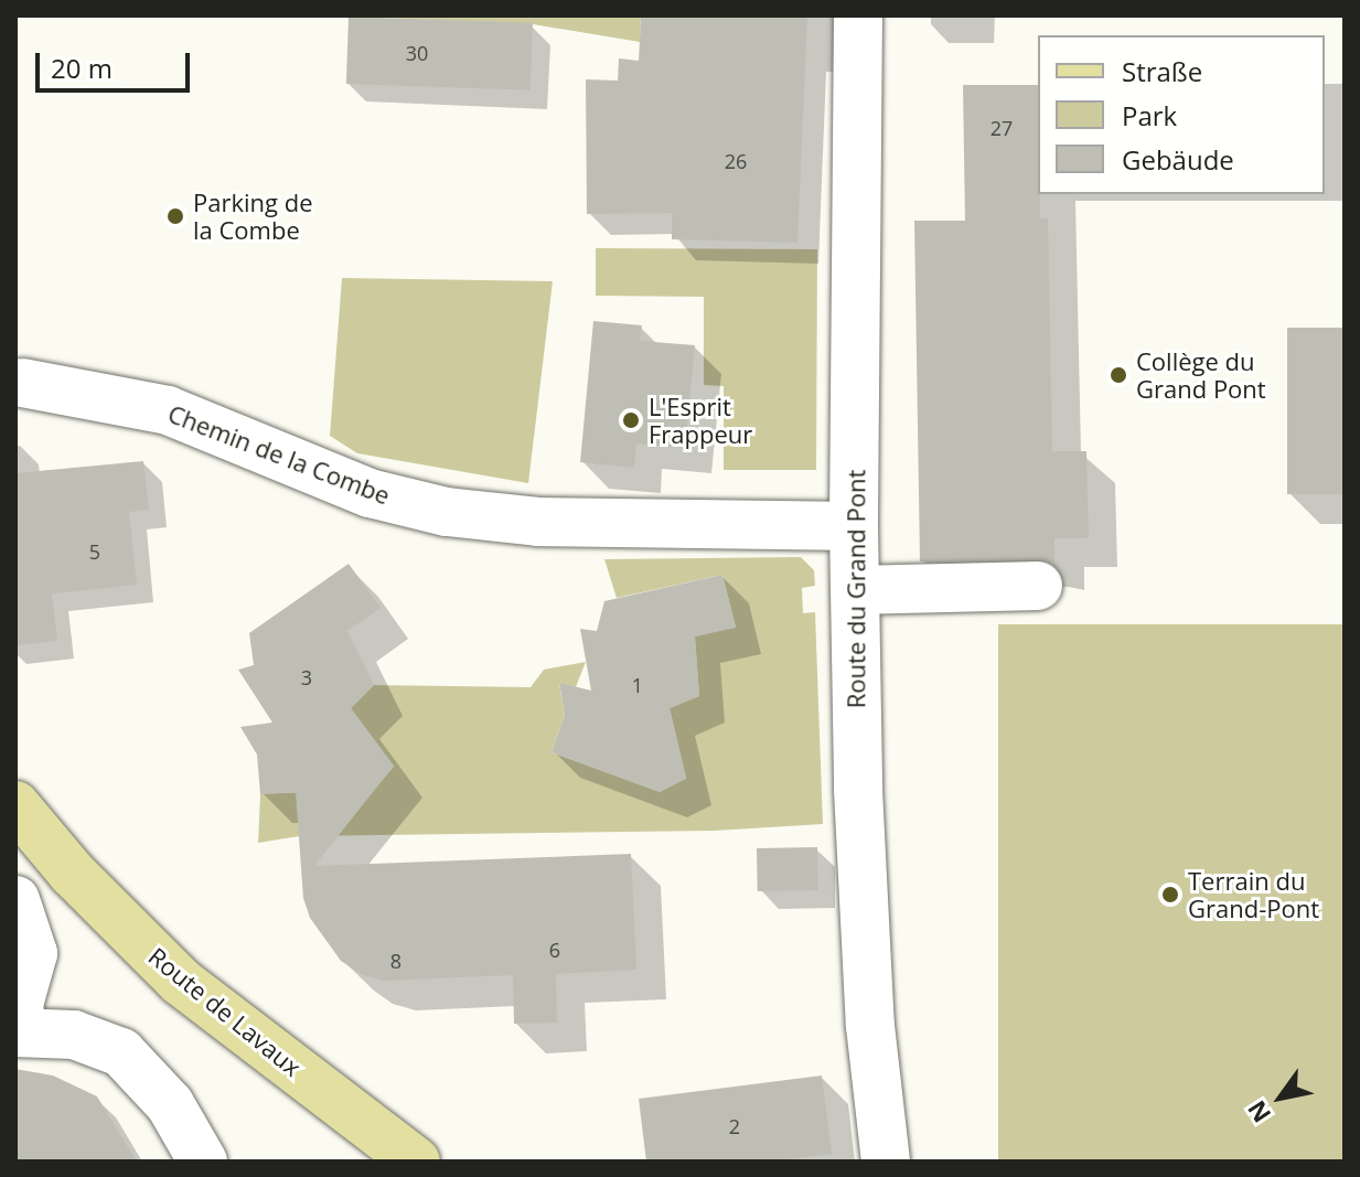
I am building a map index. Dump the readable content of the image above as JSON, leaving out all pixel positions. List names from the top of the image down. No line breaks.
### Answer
{"streets":{"main road":["Route de Lavaux"],"street":["Chemin de la Combe","Route du Grand Pont"]},"crossings":[["Chemin de la Combe","Route du Grand Pont"]],"places":["Parking de la Combe","Collège du Grand Pont","L'Esprit Frappeur","Terrain du Grand-Pont"],"house_numbers":["30","27","26","5","3","1","6","8","2"],"legend":["Straße","Park","Gebäude"],"scale_bar":"20 m","north":"bottom left"}
